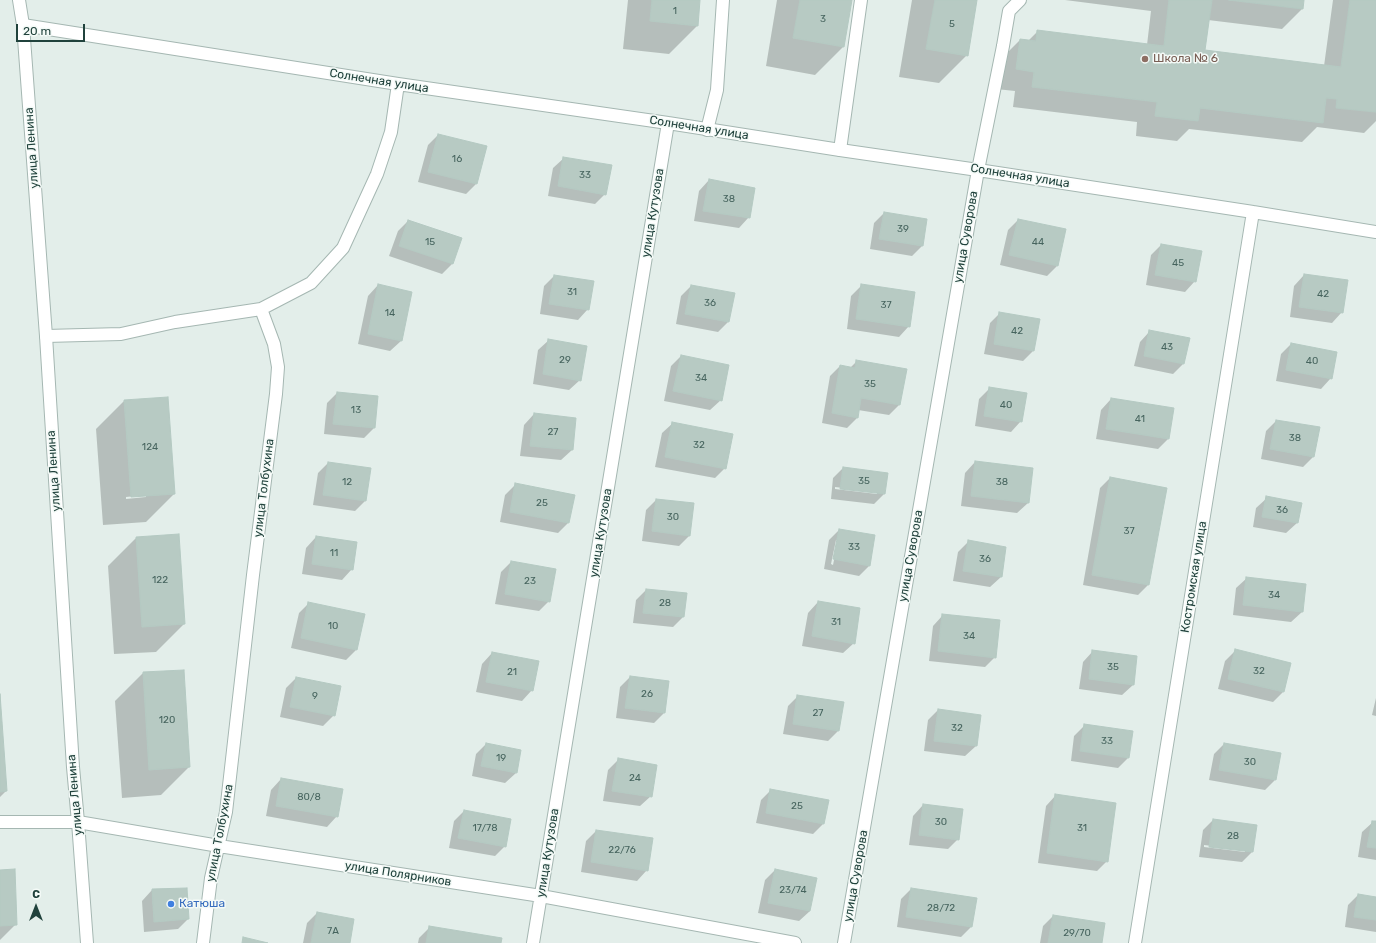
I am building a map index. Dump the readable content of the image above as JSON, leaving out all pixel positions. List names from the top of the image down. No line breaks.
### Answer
{"streets":{"street":["Солнечная улица","улица Ленина","улица Кутузова","улица Суворова","улица Толбухина","Костромская улица","улица Полярников"]},"crossings":[["Солнечная улица","улица Ленина"],["Солнечная улица","улица Кутузова"],["Солнечная улица","улица Суворова"],["Солнечная улица","Костромская улица"],["улица Ленина","улица Полярников"],["улица Кутузова","улица Полярников"],["улица Толбухина","улица Полярников"]],"places":["Школа № 6","Катюша"],"house_numbers":["1","3","5","16","33","38","39","15","44","45","31","42","36","37","14","42","43","29","40","34","35","40","13","41","27","38","32","124","35","12","38","25","36","30","37","33","11","36","122","23","34","28","31","10","34","35","32","21","26","9","27","120","32","33","19","30","24","80/8","25","30","17/78","31","28","22/76","23/74","28/72","7А","29/70"],"scale_bar":"20 m","north":"top"}
